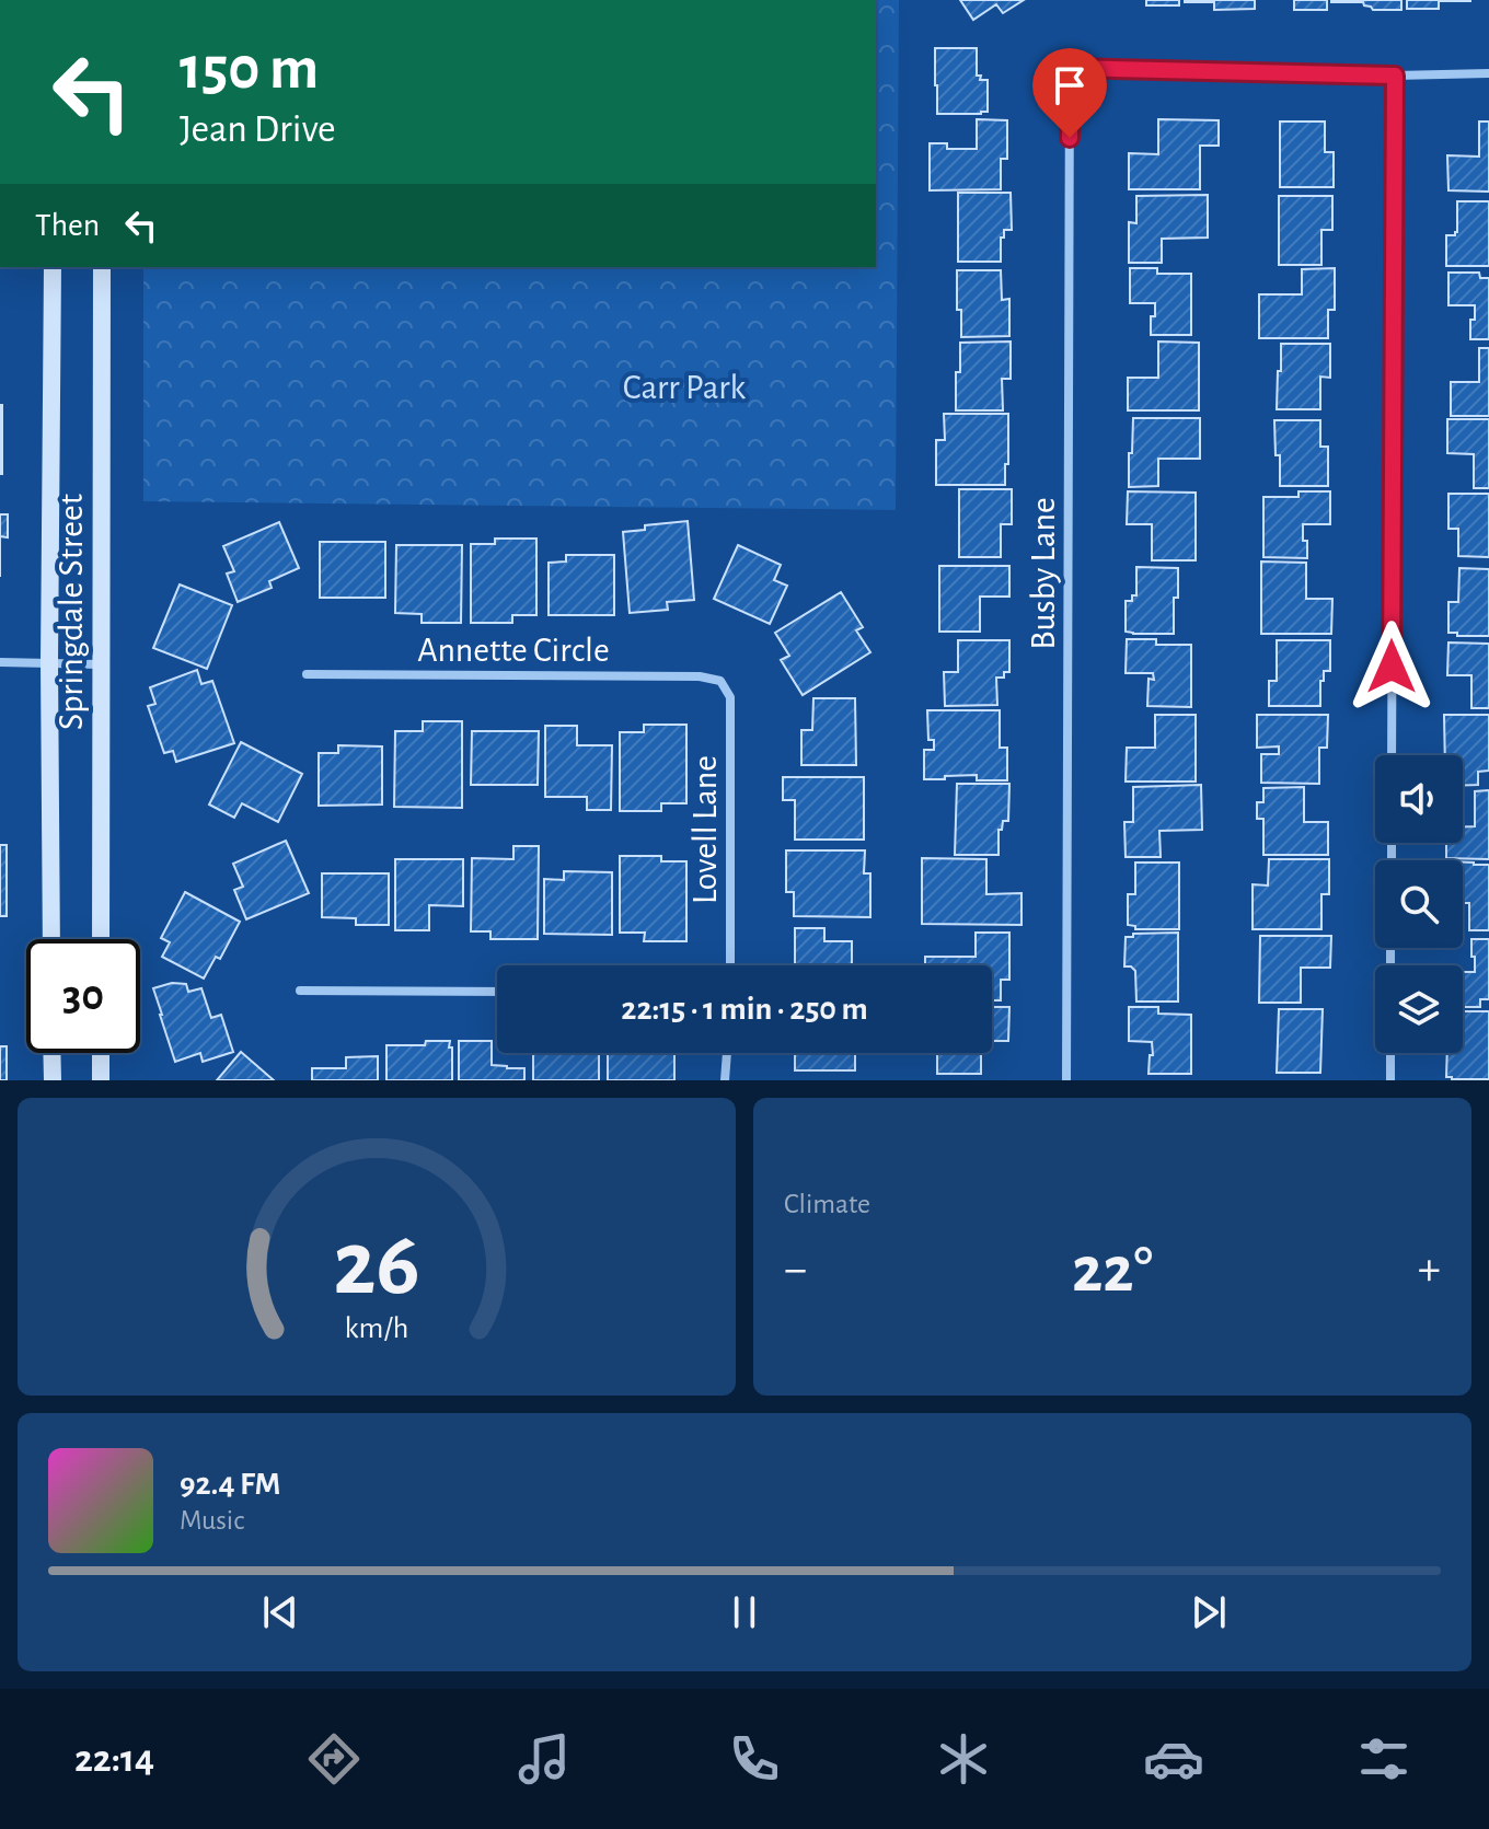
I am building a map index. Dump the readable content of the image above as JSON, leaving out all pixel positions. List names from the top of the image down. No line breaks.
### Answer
{"streets":{"main road":["Springdale Street"],"street":["Busby Lane","Annette Circle","Lovell Lane"]},"crossings":[["Annette Circle","Lovell Lane"]],"parks":["Carr Park"],"page":{"turn":["150 m","Jean Drive"],"then":"Then","limit":"30","trip":"22:15 · 1 min · 250 m","tile":"Climate","heat":["−","22°","+"],"song":["92.4 FM","Music"],"tabs":"22:14","gauge":["26","km/h"]}}
